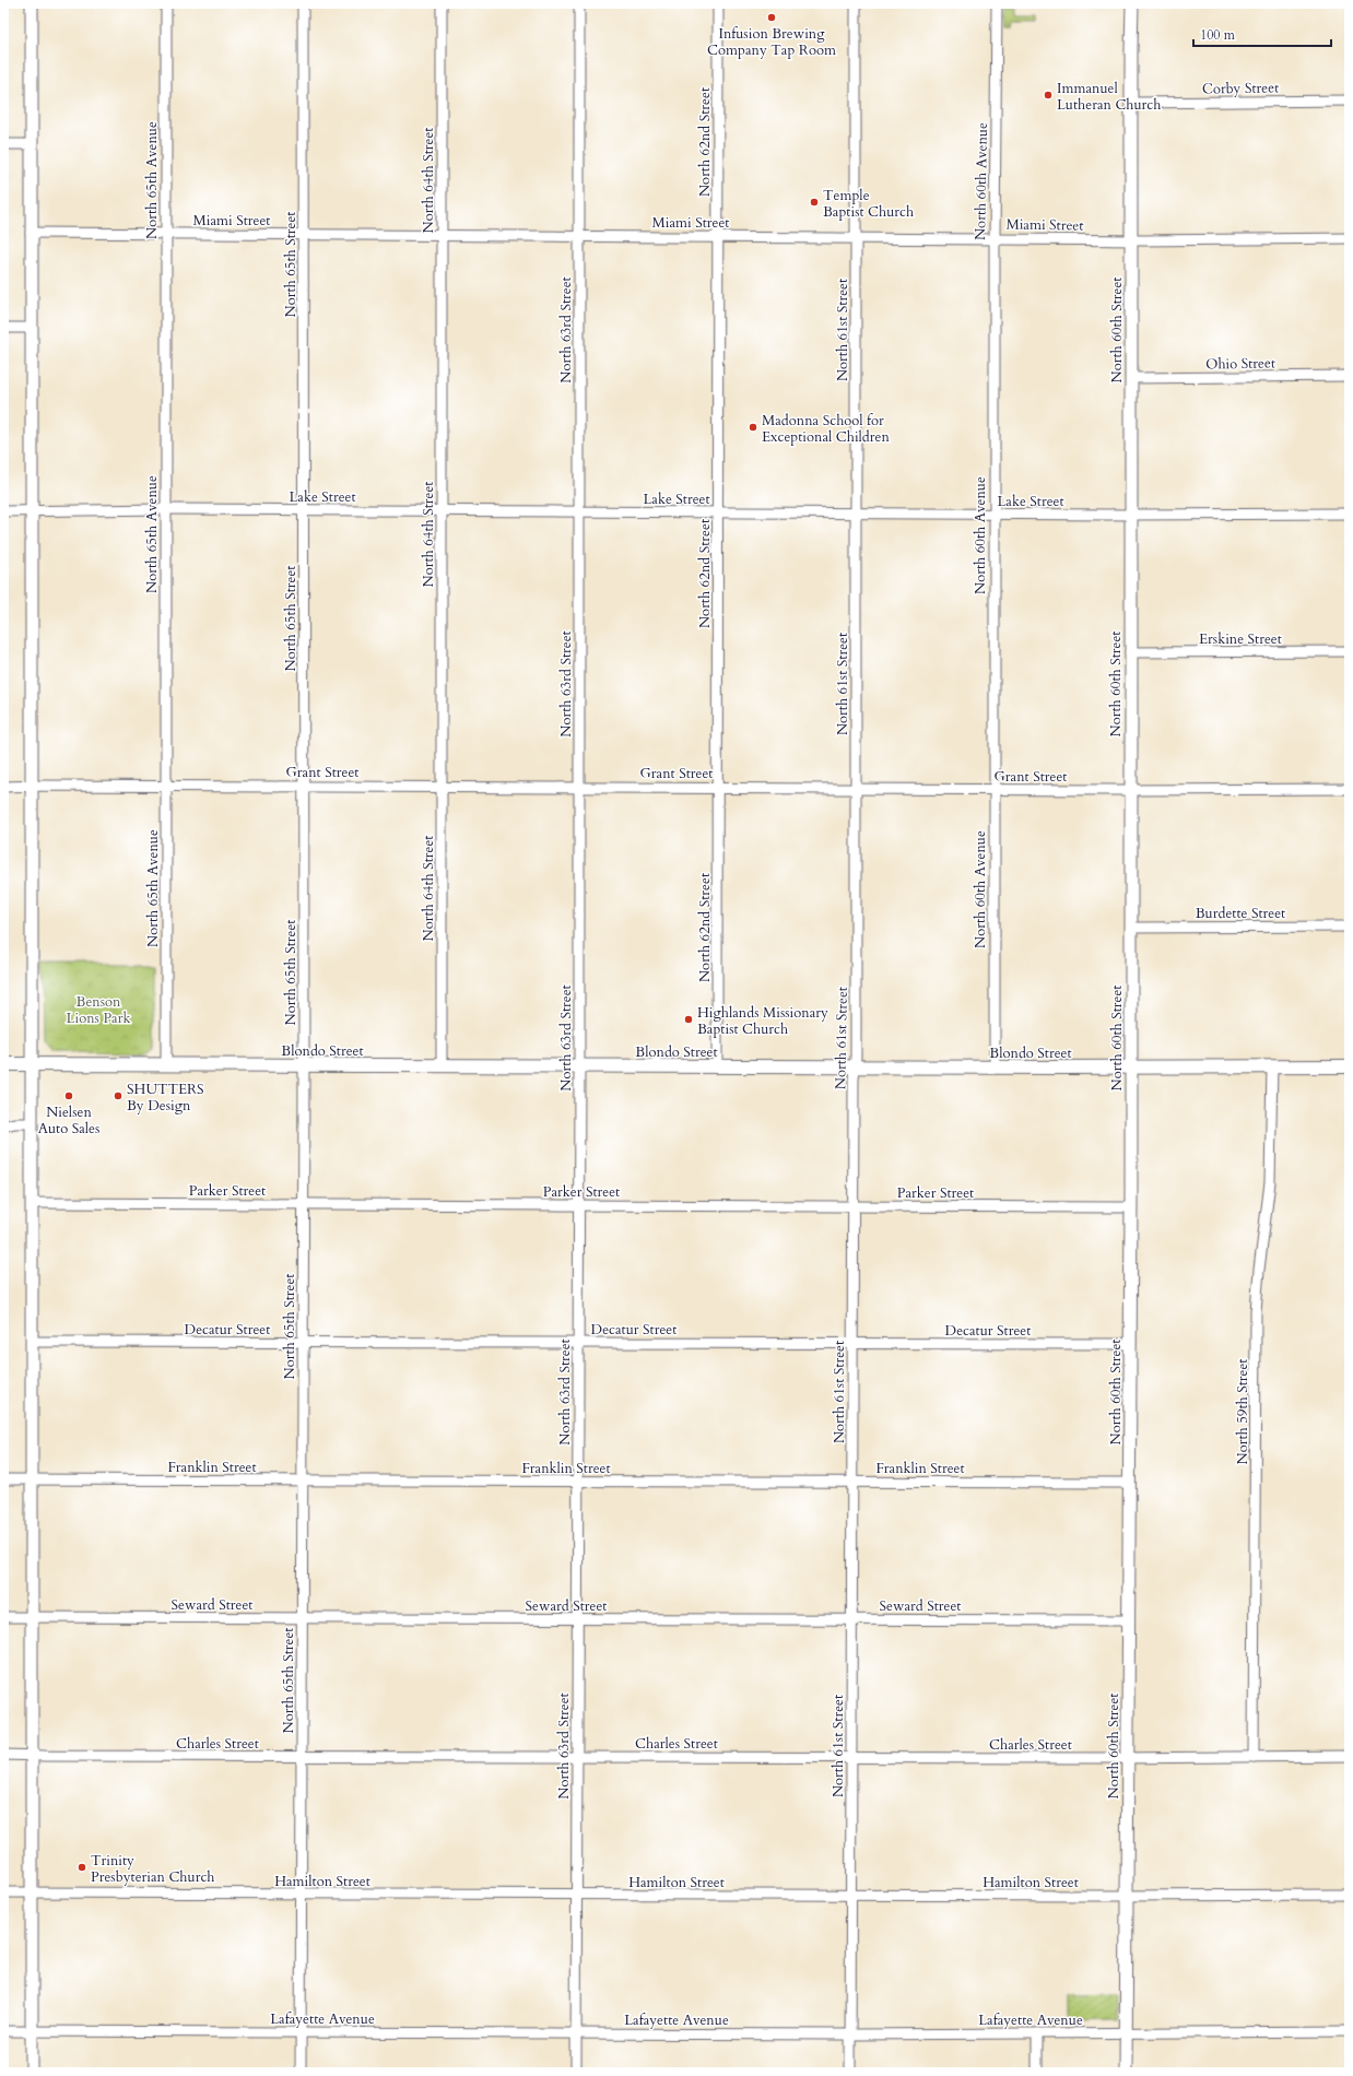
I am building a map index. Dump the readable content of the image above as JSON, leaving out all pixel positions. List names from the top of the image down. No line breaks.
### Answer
{"streets":{"main road":["Blondo Street"],"street":["Corby Street","North 62nd Street","North 65th Avenue","North 64th Street","North 60th Avenue","Miami Street","North 65th Street","North 63rd Street","North 61st Street","North 60th Street","Ohio Street","Lake Street","Erskine Street","Grant Street","Burdette Street","Parker Street","Decatur Street","North 59th Street","Franklin Street","Seward Street","Charles Street","Hamilton Street","Lafayette Avenue"]},"crossings":[["Corby Street","North 60th Street"],["North 62nd Street","Miami Street"],["North 62nd Street","Lake Street"],["North 62nd Street","Grant Street"],["North 62nd Street","Blondo Street"],["North 65th Avenue","Miami Street"],["North 65th Avenue","Lake Street"],["North 65th Avenue","Grant Street"],["North 65th Avenue","Blondo Street"],["North 64th Street","Miami Street"],["North 64th Street","Lake Street"],["North 64th Street","Grant Street"],["North 64th Street","Blondo Street"],["North 60th Avenue","Miami Street"],["North 60th Avenue","Lake Street"],["North 60th Avenue","Grant Street"],["North 60th Avenue","Blondo Street"],["Miami Street","North 65th Street"],["Miami Street","North 63rd Street"],["Miami Street","North 61st Street"],["Miami Street","North 60th Street"],["North 65th Street","Lake Street"],["North 65th Street","Grant Street"],["North 65th Street","Blondo Street"],["North 65th Street","Parker Street"],["North 65th Street","Decatur Street"],["North 65th Street","Franklin Street"],["North 65th Street","Seward Street"],["North 65th Street","Charles Street"],["North 65th Street","Hamilton Street"],["North 65th Street","Lafayette Avenue"],["North 63rd Street","Lake Street"],["North 63rd Street","Grant Street"],["North 63rd Street","Blondo Street"],["North 63rd Street","Parker Street"],["North 63rd Street","Decatur Street"],["North 63rd Street","Franklin Street"],["North 63rd Street","Seward Street"],["North 63rd Street","Charles Street"],["North 63rd Street","Hamilton Street"],["North 63rd Street","Lafayette Avenue"],["North 61st Street","Lake Street"],["North 61st Street","Grant Street"],["North 61st Street","Blondo Street"],["North 61st Street","Parker Street"],["North 61st Street","Decatur Street"],["North 61st Street","Franklin Street"],["North 61st Street","Seward Street"],["North 61st Street","Charles Street"],["North 61st Street","Hamilton Street"],["North 61st Street","Lafayette Avenue"],["North 60th Street","Ohio Street"],["North 60th Street","Lake Street"],["North 60th Street","Erskine Street"],["North 60th Street","Grant Street"],["North 60th Street","Burdette Street"],["North 60th Street","Blondo Street"],["North 60th Street","Parker Street"],["North 60th Street","Decatur Street"],["North 60th Street","Franklin Street"],["North 60th Street","Seward Street"],["North 60th Street","Charles Street"],["North 60th Street","Hamilton Street"],["North 60th Street","Lafayette Avenue"],["Blondo Street","North 59th Street"],["North 59th Street","Charles Street"]],"parks":["Benson Lions Park"],"places":["Infusion Brewing Company Tap Room","Immanuel Lutheran Church","Temple Baptist Church","Madonna School for Exceptional Children","Highlands Missionary Baptist Church","Nielsen Auto Sales","SHUTTERS By Design","Trinity Presbyterian Church"],"scale_bar":"100 m"}
